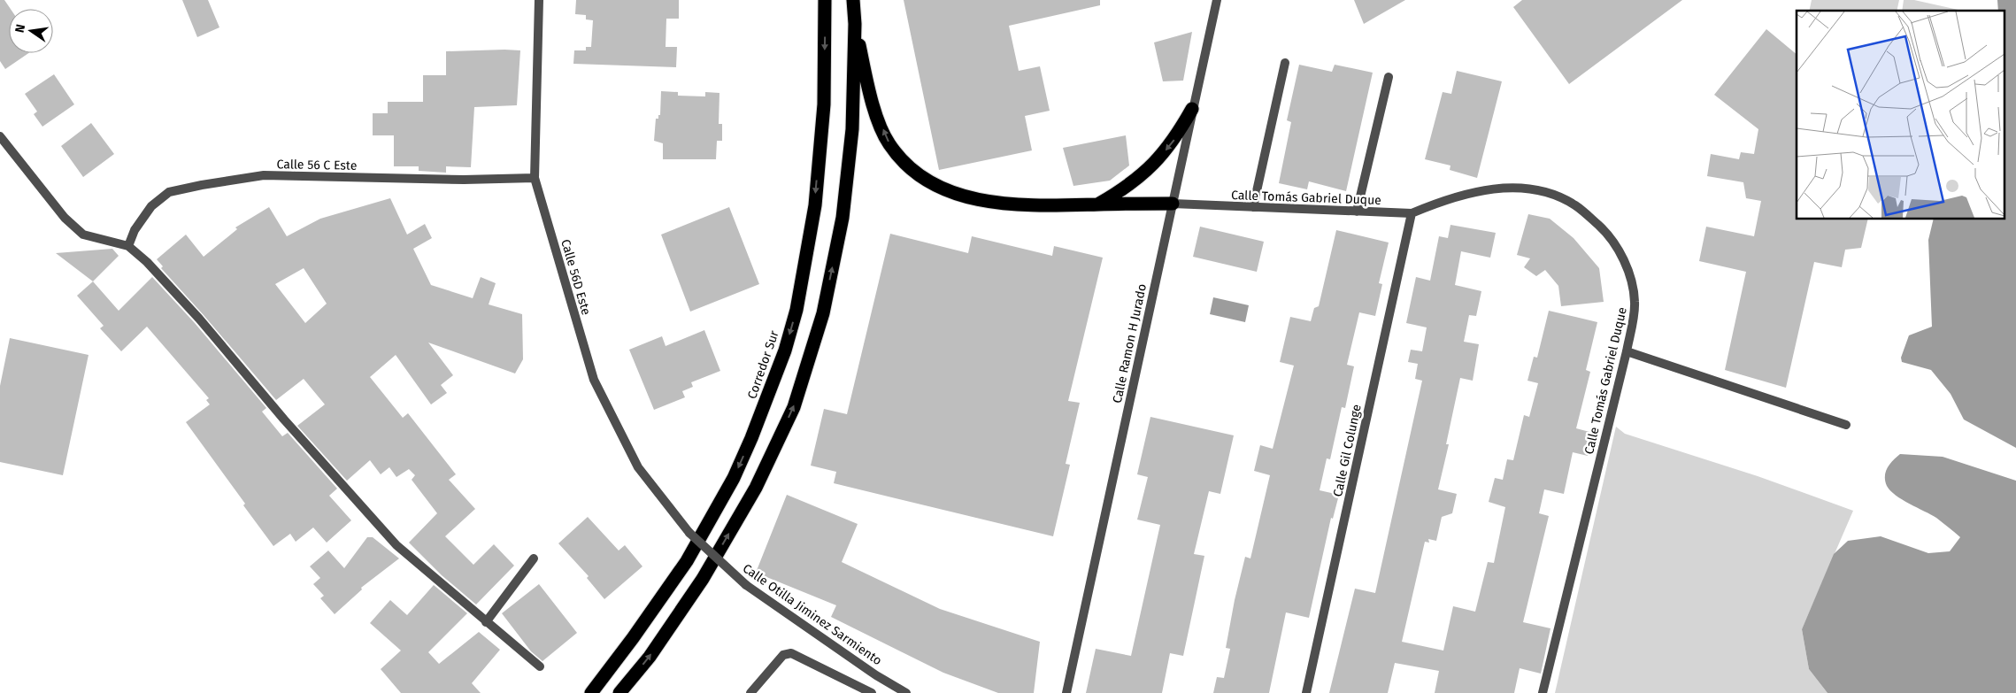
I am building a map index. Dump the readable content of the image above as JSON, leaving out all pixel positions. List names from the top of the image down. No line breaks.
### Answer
{"streets":{"highway":["Corredor Sur"],"street":["Calle 56 C Este","Calle Tomás Gabriel Duque","Calle 56D Este","Calle Ramon H Jurado","Calle Gil Colunge","Calle Otilla Jiminez Sarmiento"]},"crossings":[["Calle 56 C Este","Calle 56D Este"],["Calle Tomás Gabriel Duque","Calle Ramon H Jurado"],["Calle Tomás Gabriel Duque","Calle Gil Colunge"],["Calle 56D Este","Calle Otilla Jiminez Sarmiento"]],"north":"left"}
